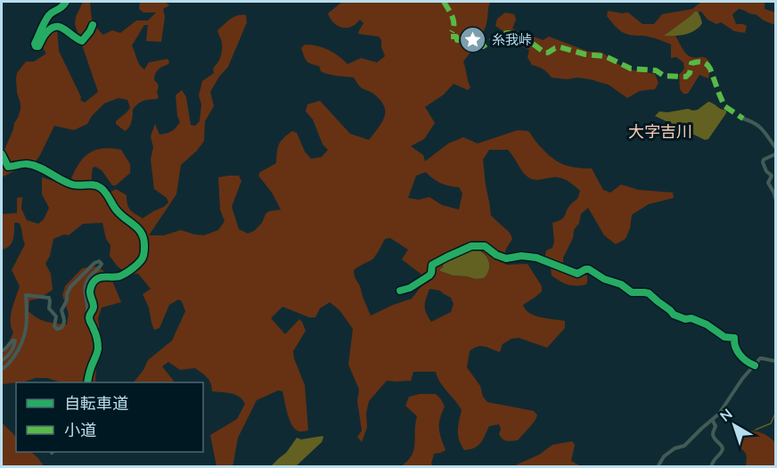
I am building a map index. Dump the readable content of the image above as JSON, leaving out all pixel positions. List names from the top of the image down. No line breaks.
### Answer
{"districts":["大字吉川"],"places":{"place":["糸我峠"]},"legend":["自転車道","小道"],"north":"top left"}
